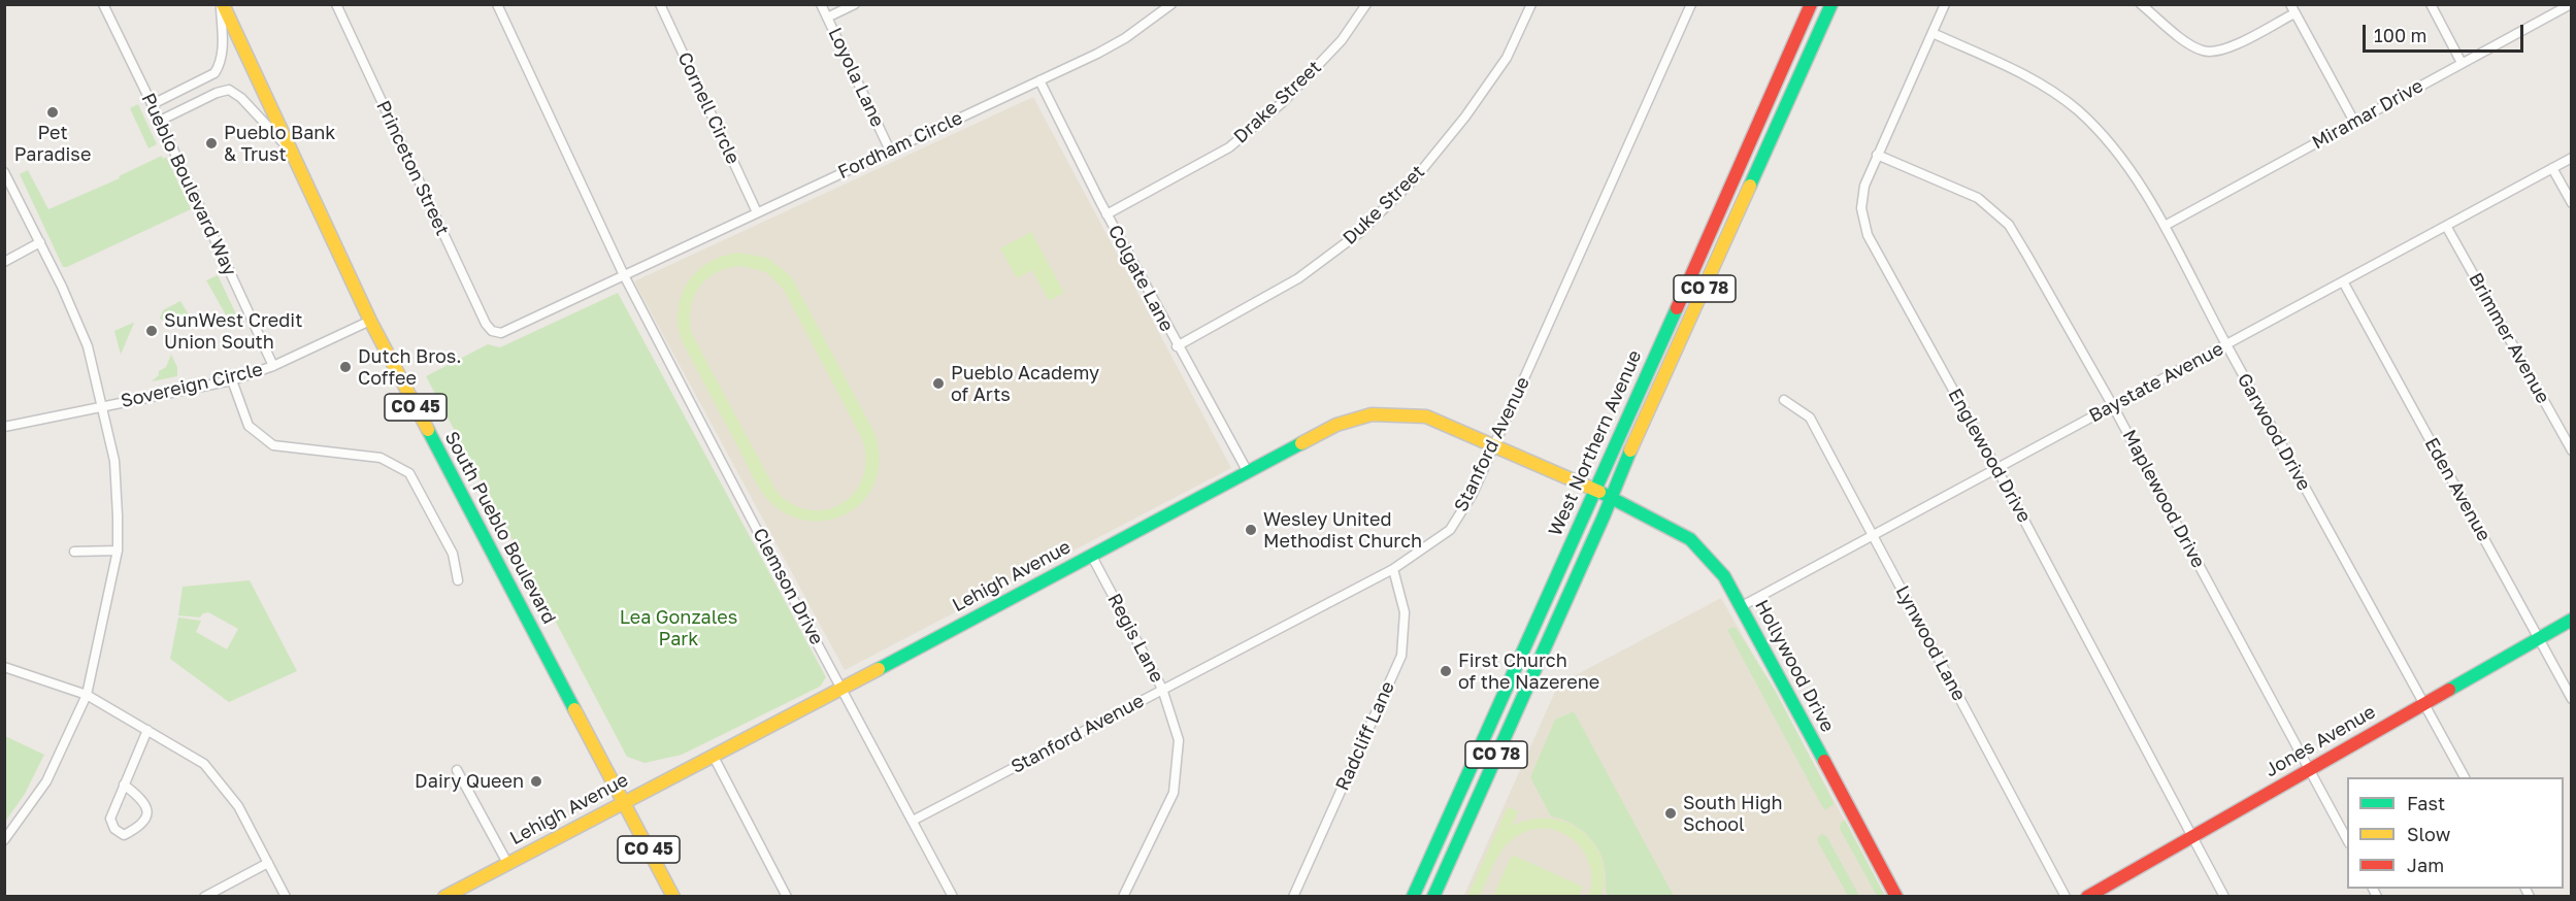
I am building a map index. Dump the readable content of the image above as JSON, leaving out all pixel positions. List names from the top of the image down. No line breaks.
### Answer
{"streets":{"main road":["CO 78","CO 45","West Northern Avenue","South Pueblo Boulevard","Lehigh Avenue","Hollywood Drive","Jones Avenue"],"street":["Loyola Lane","Drake Street","Cornell Circle","Miramar Drive","Fordham Circle","Princeton Street","Pueblo Boulevard Way","Duke Street","Colgate Lane","Brimmer Avenue","Baystate Avenue","Sovereign Circle","Garwood Drive","Stanford Avenue","Englewood Drive","Eden Avenue","Maplewood Drive","Clemson Drive","Regis Lane","Lynwood Lane","Radcliff Lane"]},"crossings":[["Loyola Lane","Fordham Circle"],["Drake Street","Colgate Lane"],["Cornell Circle","Fordham Circle"],["Miramar Drive","Garwood Drive"],["Fordham Circle","Princeton Street"],["Fordham Circle","Colgate Lane"],["Fordham Circle","Clemson Drive"],["Pueblo Boulevard Way","Sovereign Circle"],["Duke Street","Colgate Lane"],["Colgate Lane","Lehigh Avenue"],["Brimmer Avenue","Baystate Avenue"],["Baystate Avenue","Garwood Drive"],["Baystate Avenue","Englewood Drive"],["Baystate Avenue","Eden Avenue"],["Baystate Avenue","Maplewood Drive"],["Baystate Avenue","Lynwood Lane"],["Baystate Avenue","Hollywood Drive"],["Sovereign Circle","South Pueblo Boulevard"],["Garwood Drive","Englewood Drive"],["Garwood Drive","Jones Avenue"],["West Northern Avenue","Lehigh Avenue"],["West Northern Avenue","Hollywood Drive"],["Stanford Avenue","Lehigh Avenue"],["Stanford Avenue","Clemson Drive"],["Stanford Avenue","Regis Lane"],["Stanford Avenue","Radcliff Lane"],["Englewood Drive","Maplewood Drive"],["Englewood Drive","Jones Avenue"],["Eden Avenue","Jones Avenue"],["Maplewood Drive","Jones Avenue"],["South Pueblo Boulevard","Lehigh Avenue"],["Lehigh Avenue","Clemson Drive"],["Lehigh Avenue","Regis Lane"],["Lehigh Avenue","Hollywood Drive"]],"parks":["Lea Gonzales Park"],"places":["Pet Paradise","Pueblo Bank & Trust","SunWest Credit Union South","Dutch Bros. Coffee","Pueblo Academy of Arts","Wesley United Methodist Church","First Church of the Nazerene","Dairy Queen","South High School"],"legend":["Fast","Slow","Jam"],"scale_bar":"100 m"}
